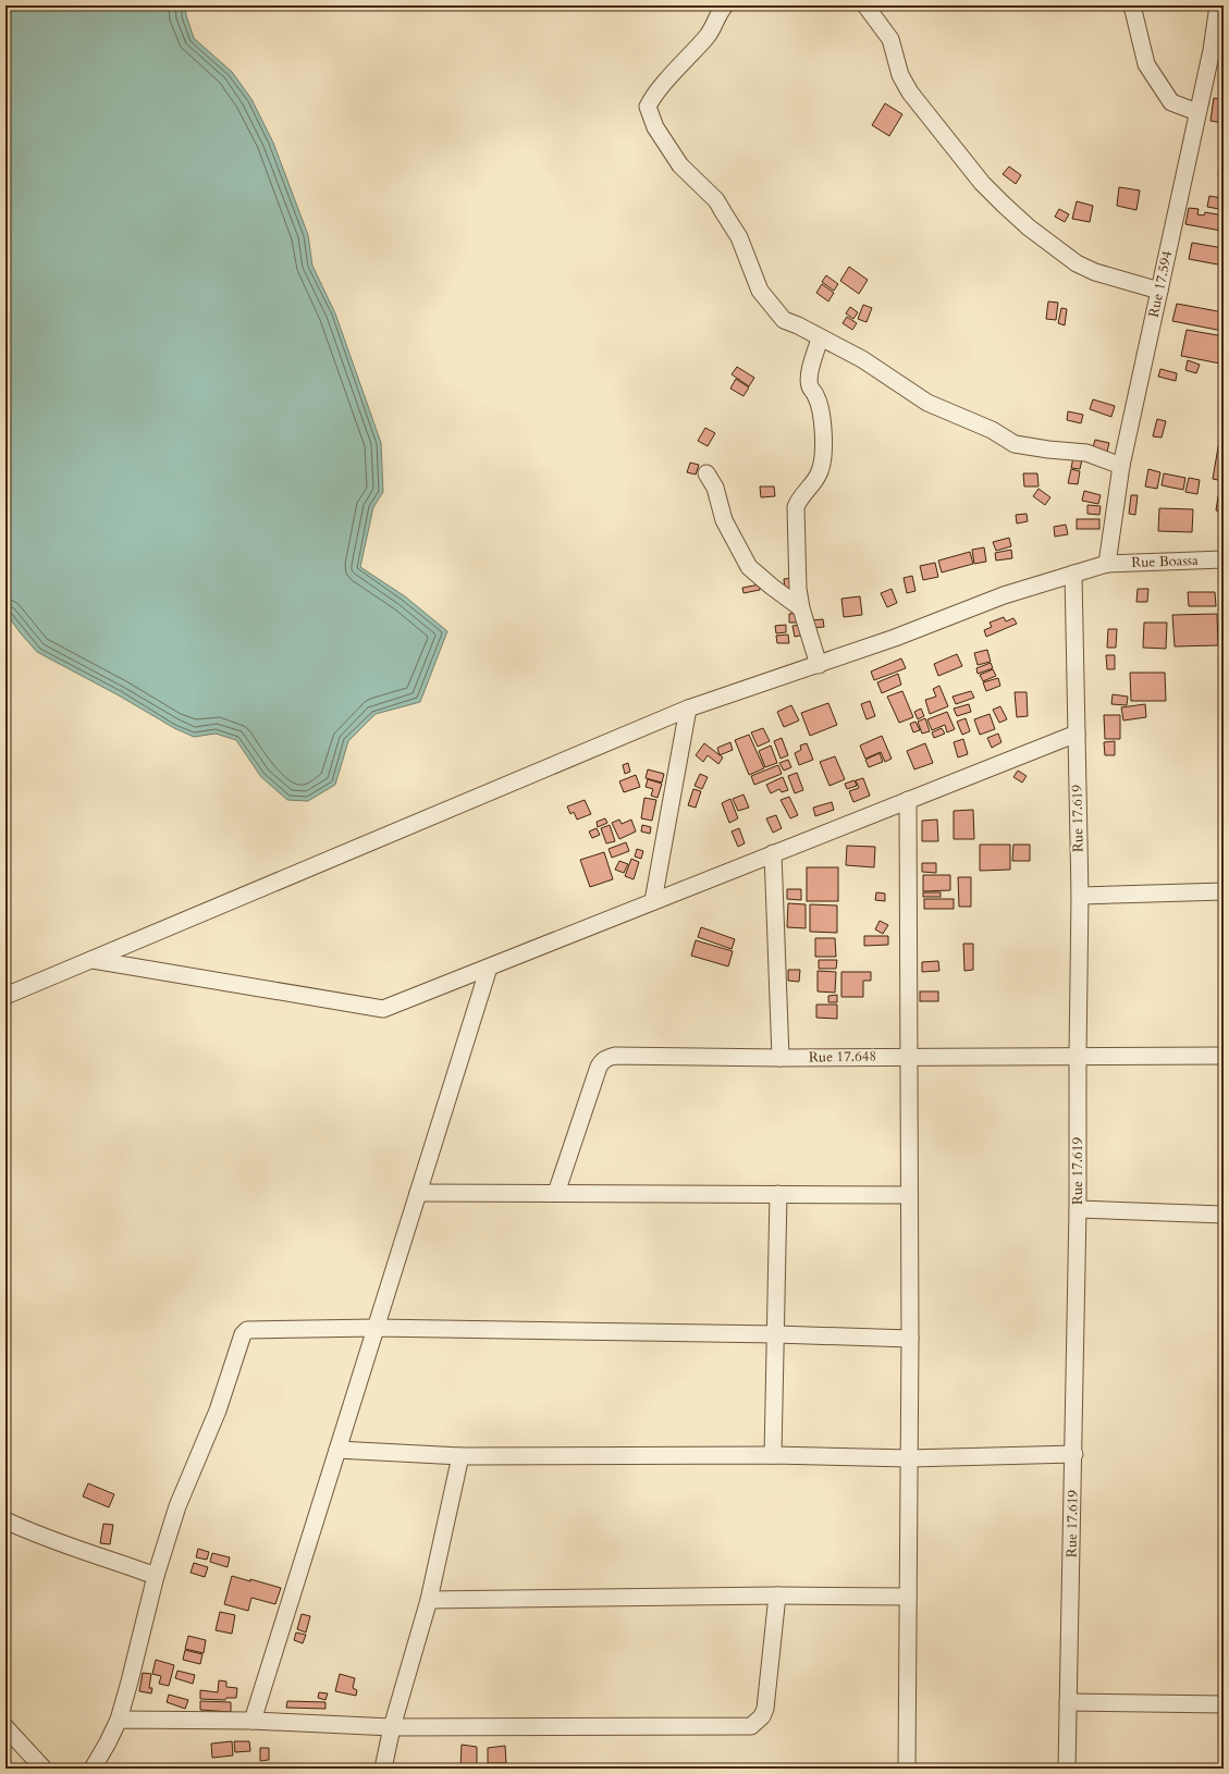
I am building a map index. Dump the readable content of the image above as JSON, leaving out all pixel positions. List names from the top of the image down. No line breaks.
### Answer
{"streets":{"street":["Rue 17.594","Rue Boassa","Rue 17.619","Rue 17.648"]},"crossings":[["Rue 17.594","Rue Boassa"],["Rue Boassa","Rue 17.619"],["Rue 17.619","Rue 17.648"]]}
